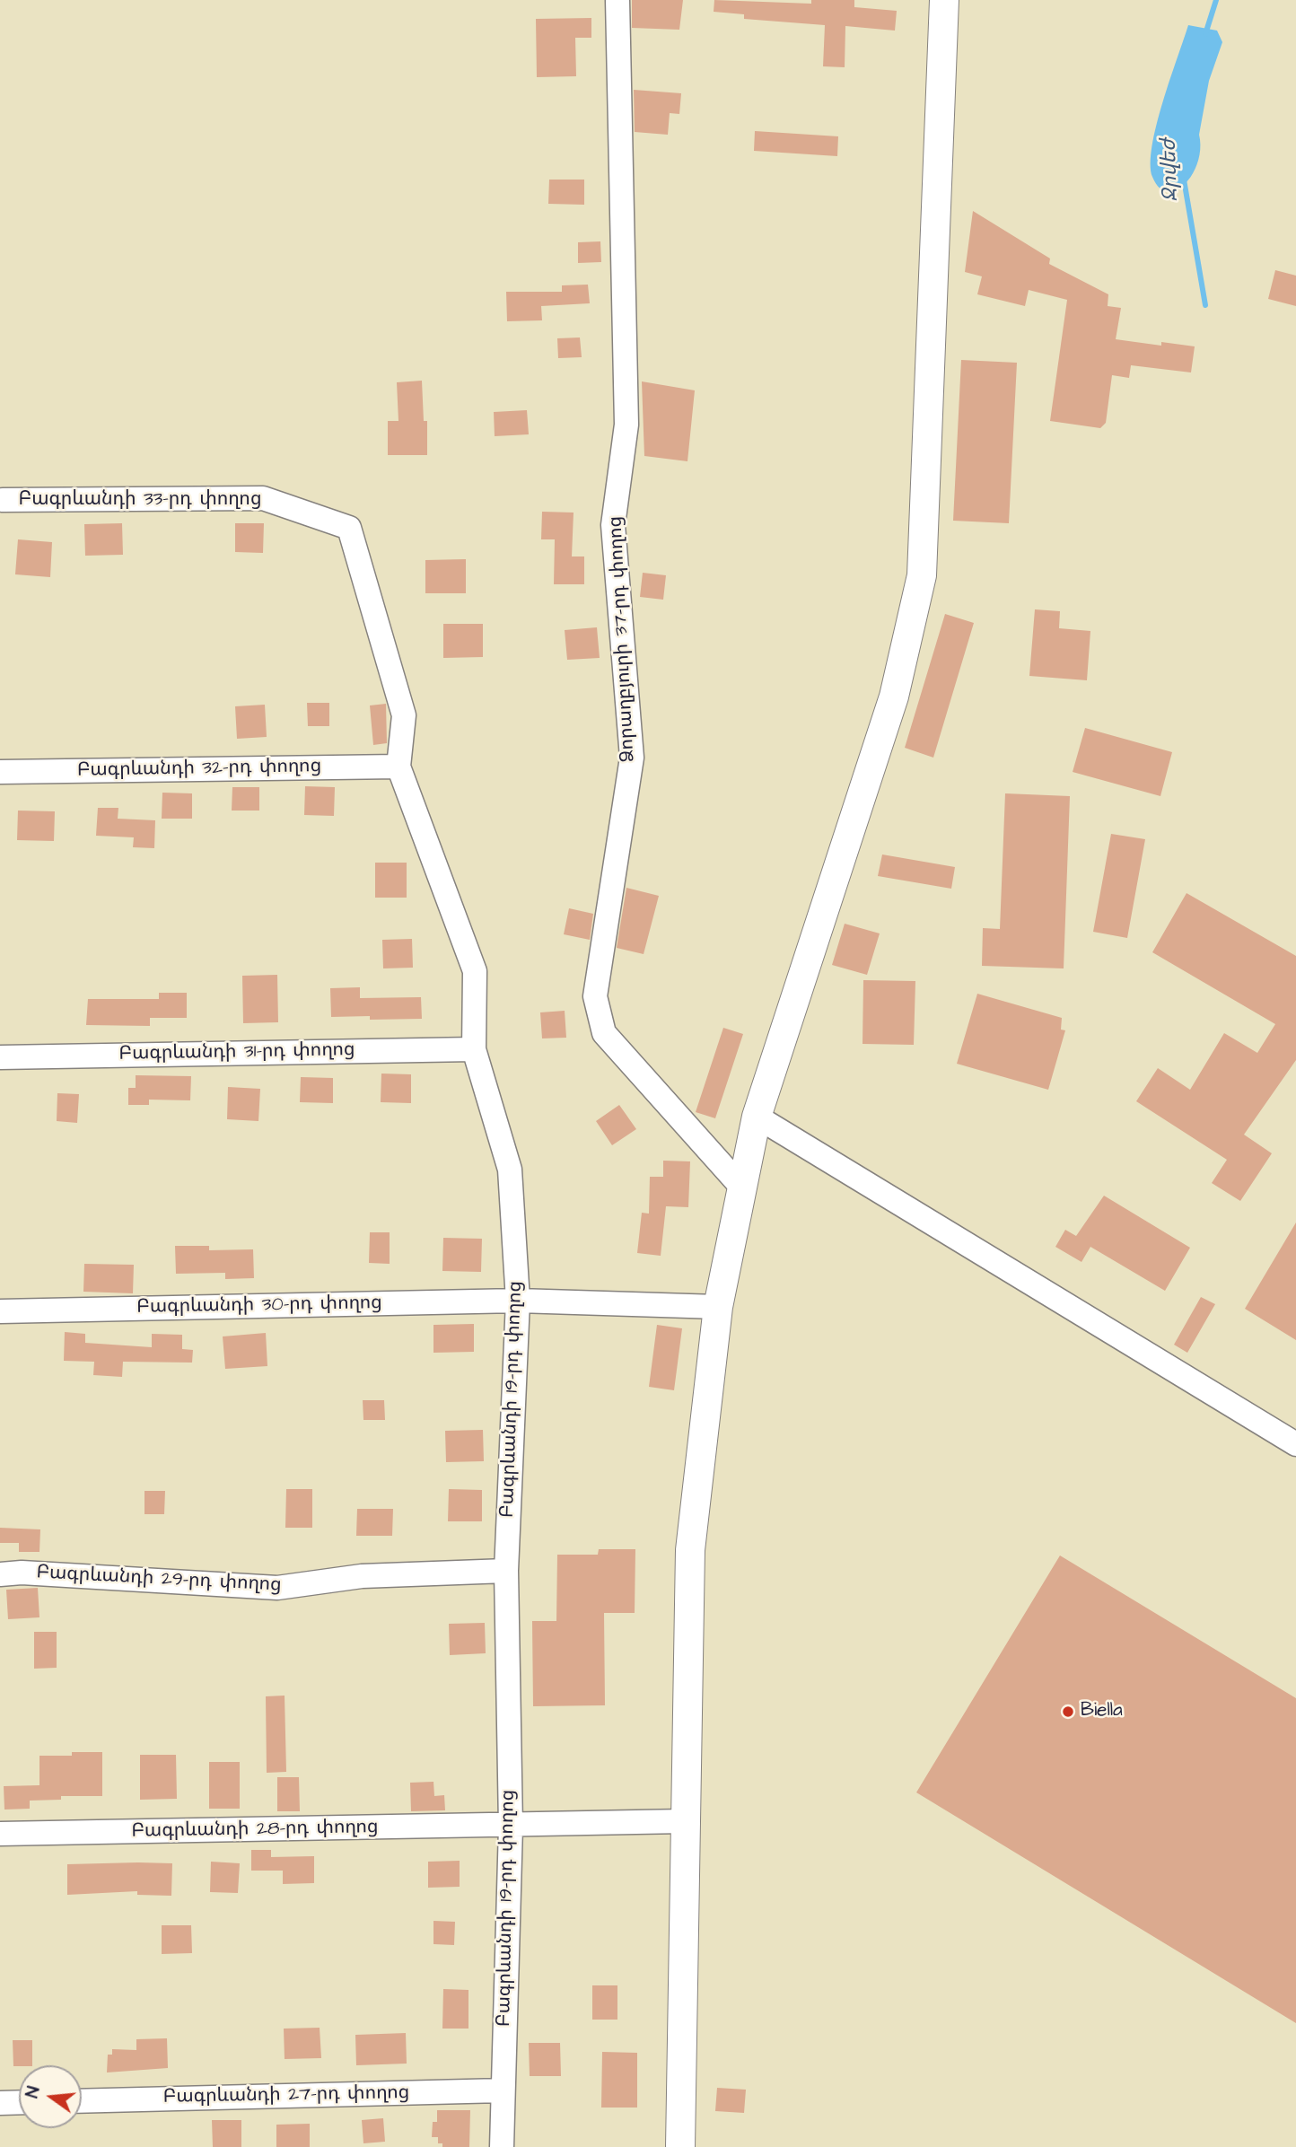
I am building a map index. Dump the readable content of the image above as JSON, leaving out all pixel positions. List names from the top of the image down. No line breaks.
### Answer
{"streets":{"street":["Բագրևանդի 33-րդ փողոց","Ձորաղբյուրի 37-րդ փողոց","Բագրևանդի 32-րդ փողոց","Բագրևանդի 31-րդ փողոց","Բագրևանդի 30-րդ փողոց","Բագրևանդի 19-րդ փողոց","Բագրևանդի 29-րդ փողոց","Բագրևանդի 28-րդ փողոց","Բագրևանդի 27-րդ փողոց"]},"crossings":[["Բագրևանդի 33-րդ փողոց","Բագրևանդի 19-րդ փողոց"],["Բագրևանդի 32-րդ փողոց","Բագրևանդի 19-րդ փողոց"],["Բագրևանդի 31-րդ փողոց","Բագրևանդի 19-րդ փողոց"],["Բագրևանդի 30-րդ փողոց","Բագրևանդի 19-րդ փողոց"],["Բագրևանդի 19-րդ փողոց","Բագրևանդի 29-րդ փողոց"],["Բագրևանդի 19-րդ փողոց","Բագրևանդի 28-րդ փողոց"],["Բագրևանդի 19-րդ փողոց","Բագրևանդի 27-րդ փողոց"]],"water":["Ջրվեժ"],"places":["Biella"],"north":"left"}
